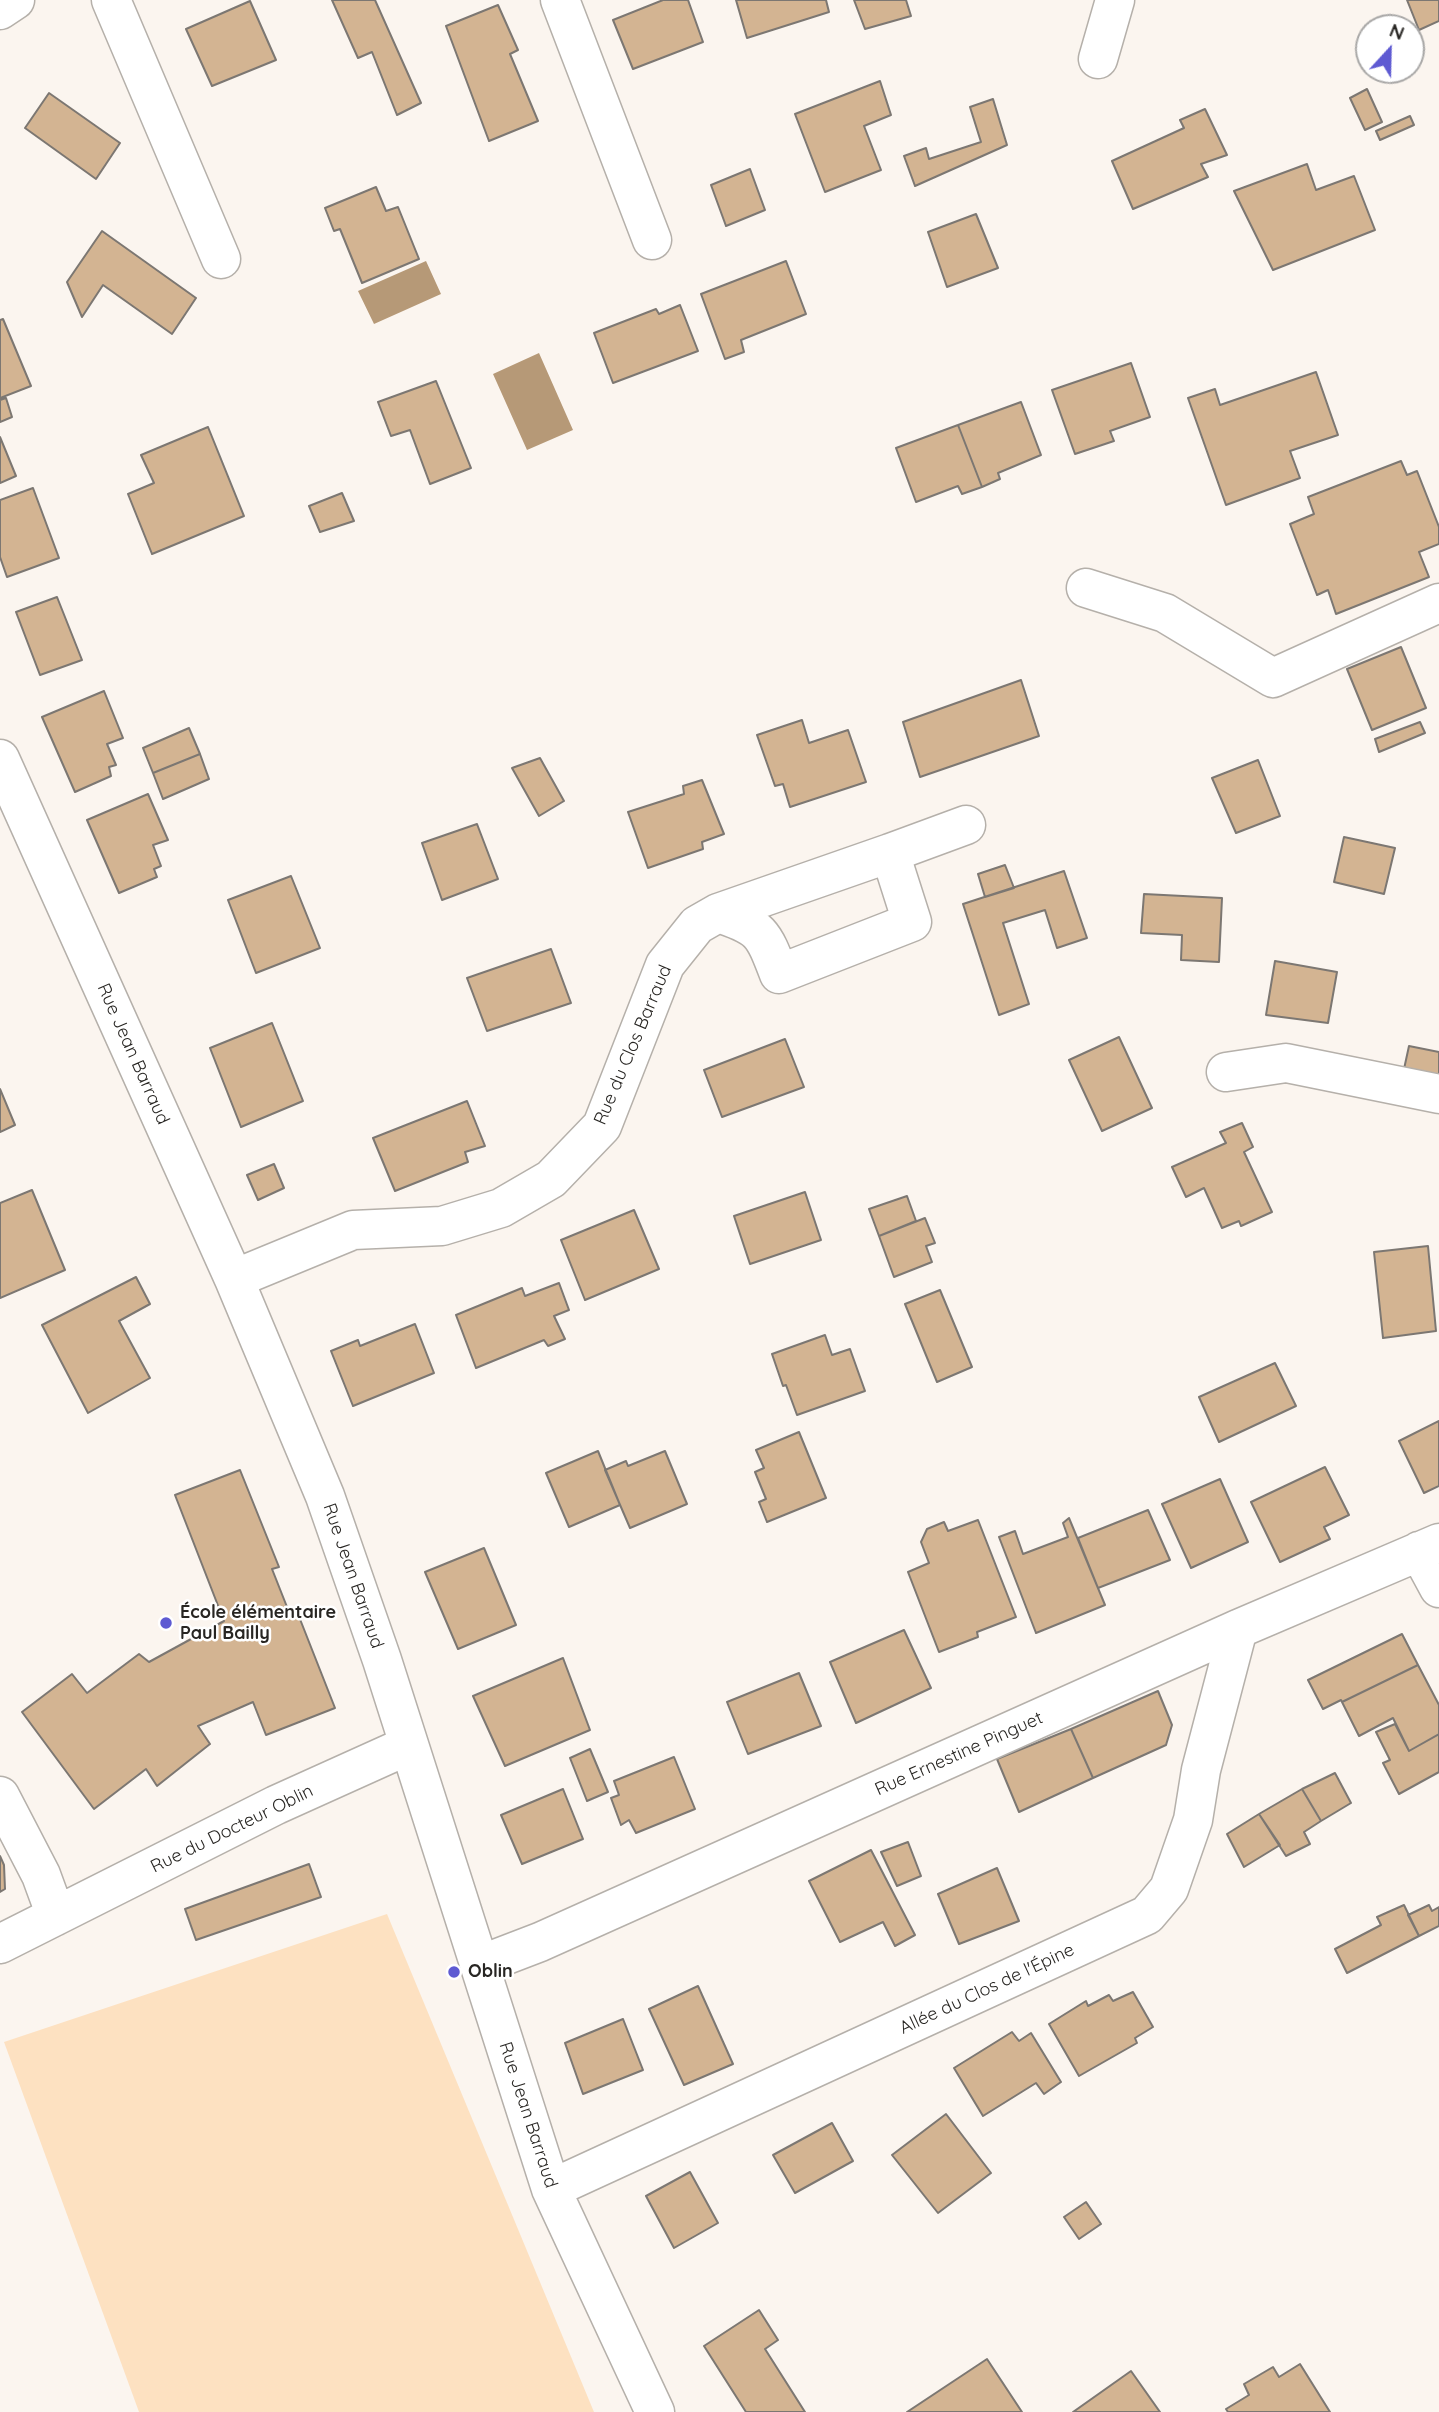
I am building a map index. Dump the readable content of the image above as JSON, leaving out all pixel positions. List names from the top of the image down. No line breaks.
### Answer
{"streets":{"street":["Rue du Clos Barraud","Rue Jean Barraud","Rue Ernestine Pinguet","Rue du Docteur Oblin","Allée du Clos de l'Épine"]},"crossings":[["Rue du Clos Barraud","Rue Jean Barraud"],["Rue Jean Barraud","Rue Ernestine Pinguet"],["Rue Jean Barraud","Rue du Docteur Oblin"],["Rue Jean Barraud","Allée du Clos de l'Épine"],["Rue Ernestine Pinguet","Allée du Clos de l'Épine"]],"places":["École élémentaire Paul Bailly","Oblin"],"north":"top"}
